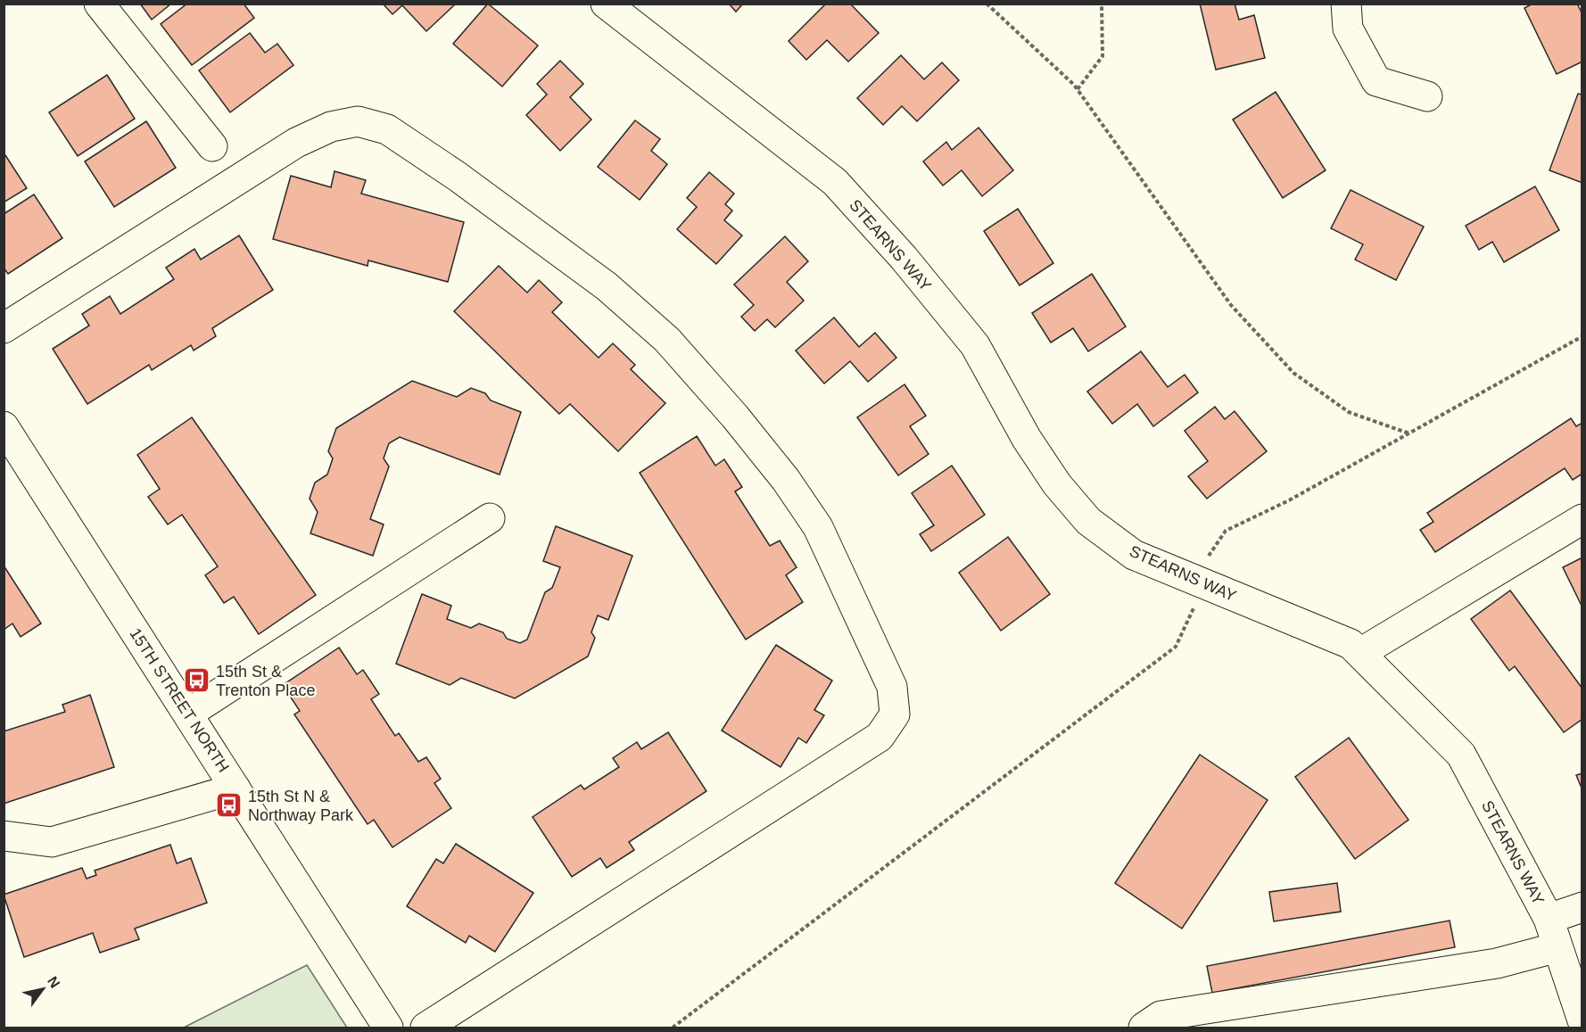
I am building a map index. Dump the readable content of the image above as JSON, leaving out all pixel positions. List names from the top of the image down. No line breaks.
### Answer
{"streets":{"street":["STEARNS WAY","15TH STREET NORTH"]},"places":{"bus stop":["15th St & Trenton Place","15th St N & Northway Park"]},"north":"top right"}
